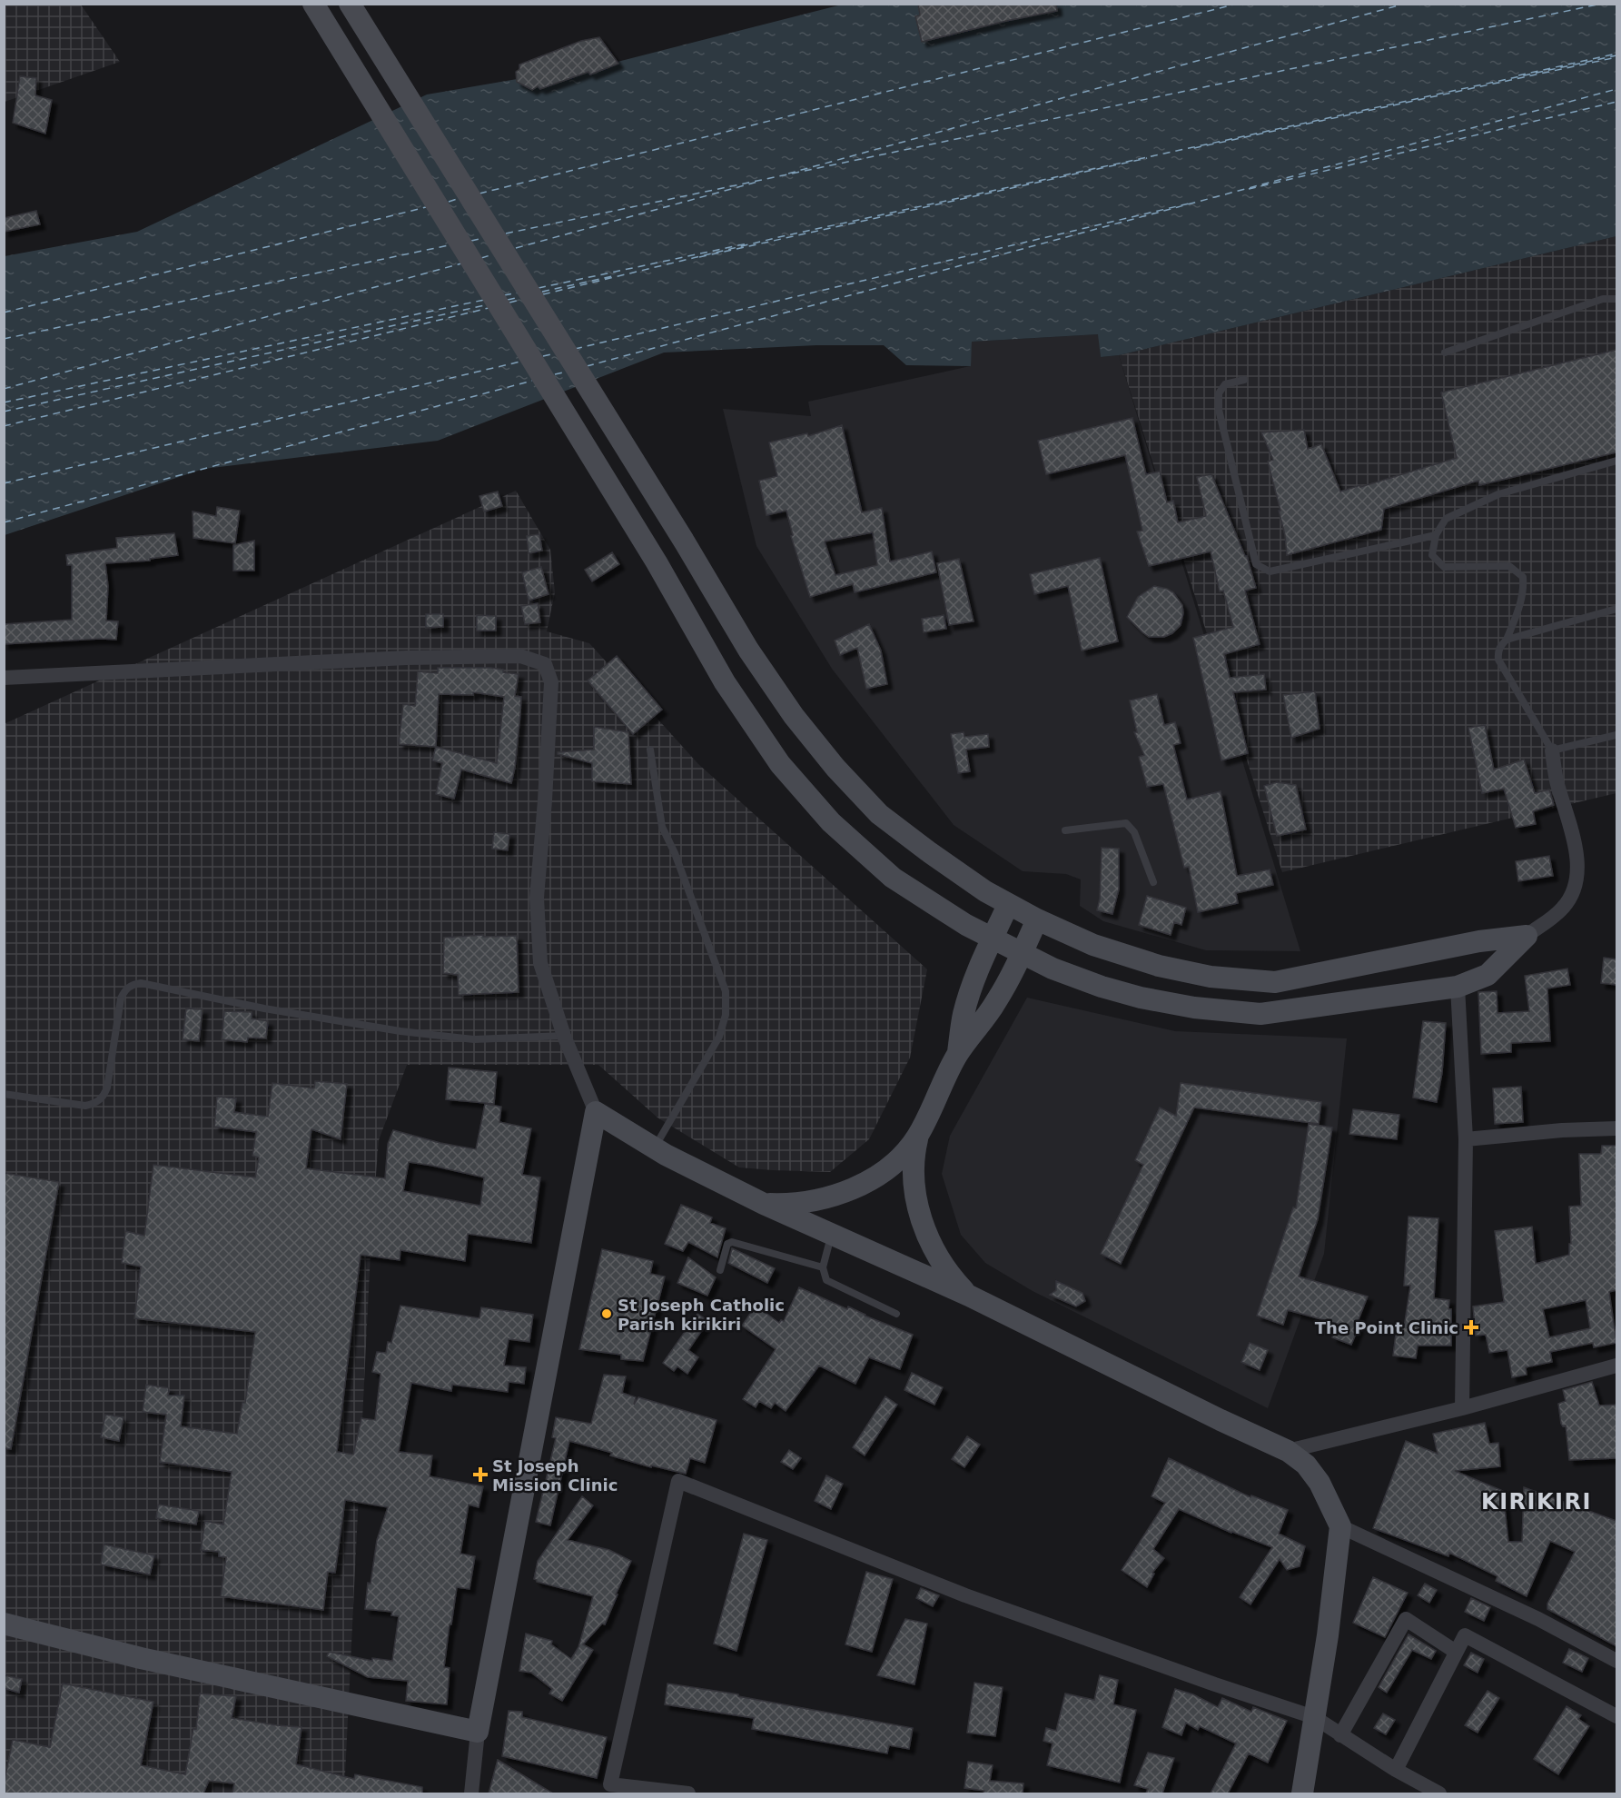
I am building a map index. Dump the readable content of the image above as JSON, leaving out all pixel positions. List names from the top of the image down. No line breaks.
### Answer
{"districts":["KIRIKIRI"],"places":{"other":["St Joseph Catholic Parish kirikiri"],"health":["The Point Clinic","St Joseph Mission Clinic"]}}
